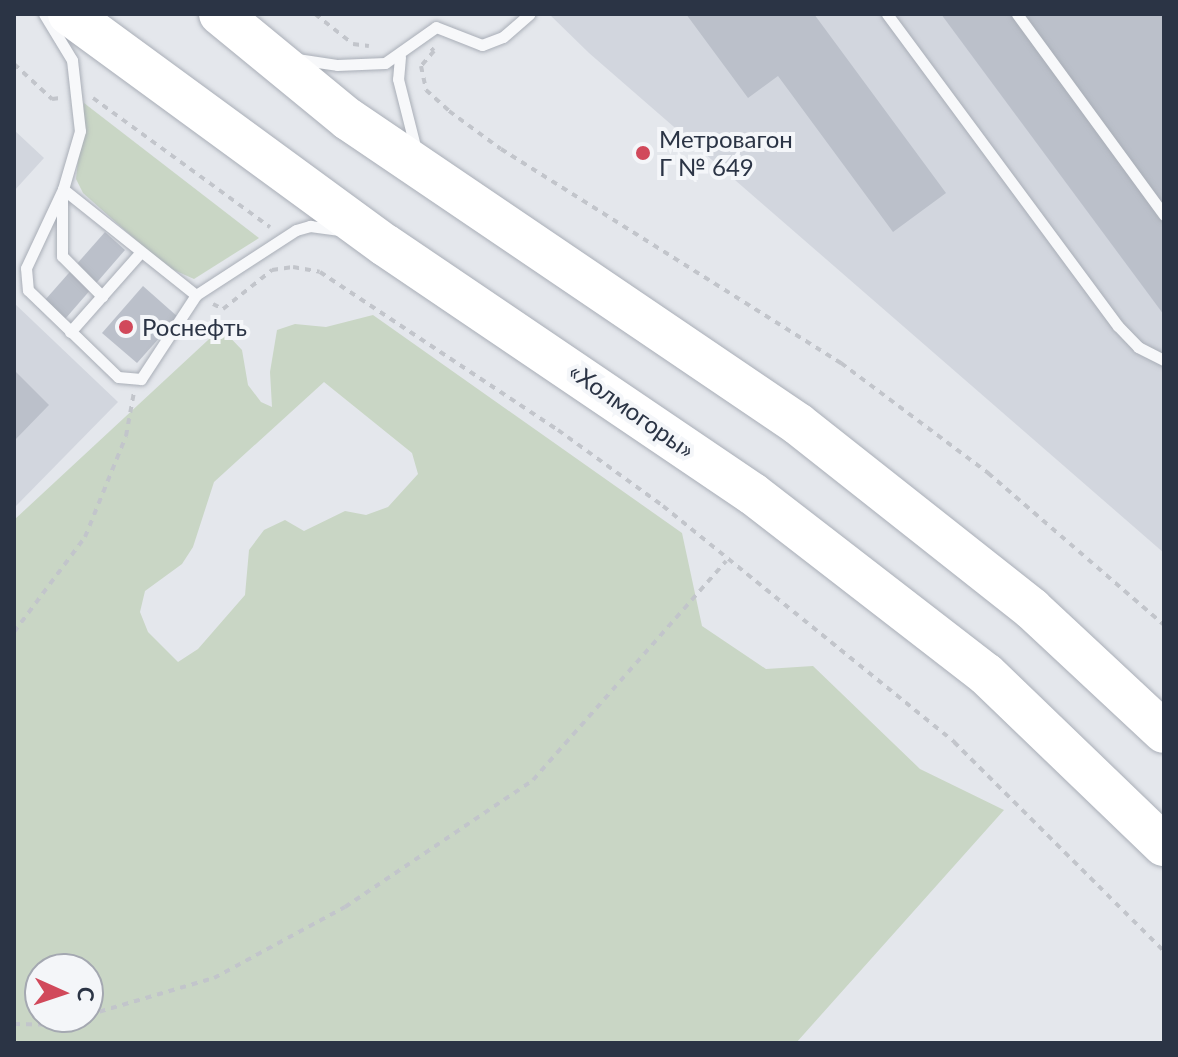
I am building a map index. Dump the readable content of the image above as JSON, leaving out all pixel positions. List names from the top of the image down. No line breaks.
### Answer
{"streets":{"highway":["«Холмогоры»"]},"places":["Метровагон Г № 649","Роснефть"],"north":"right"}
